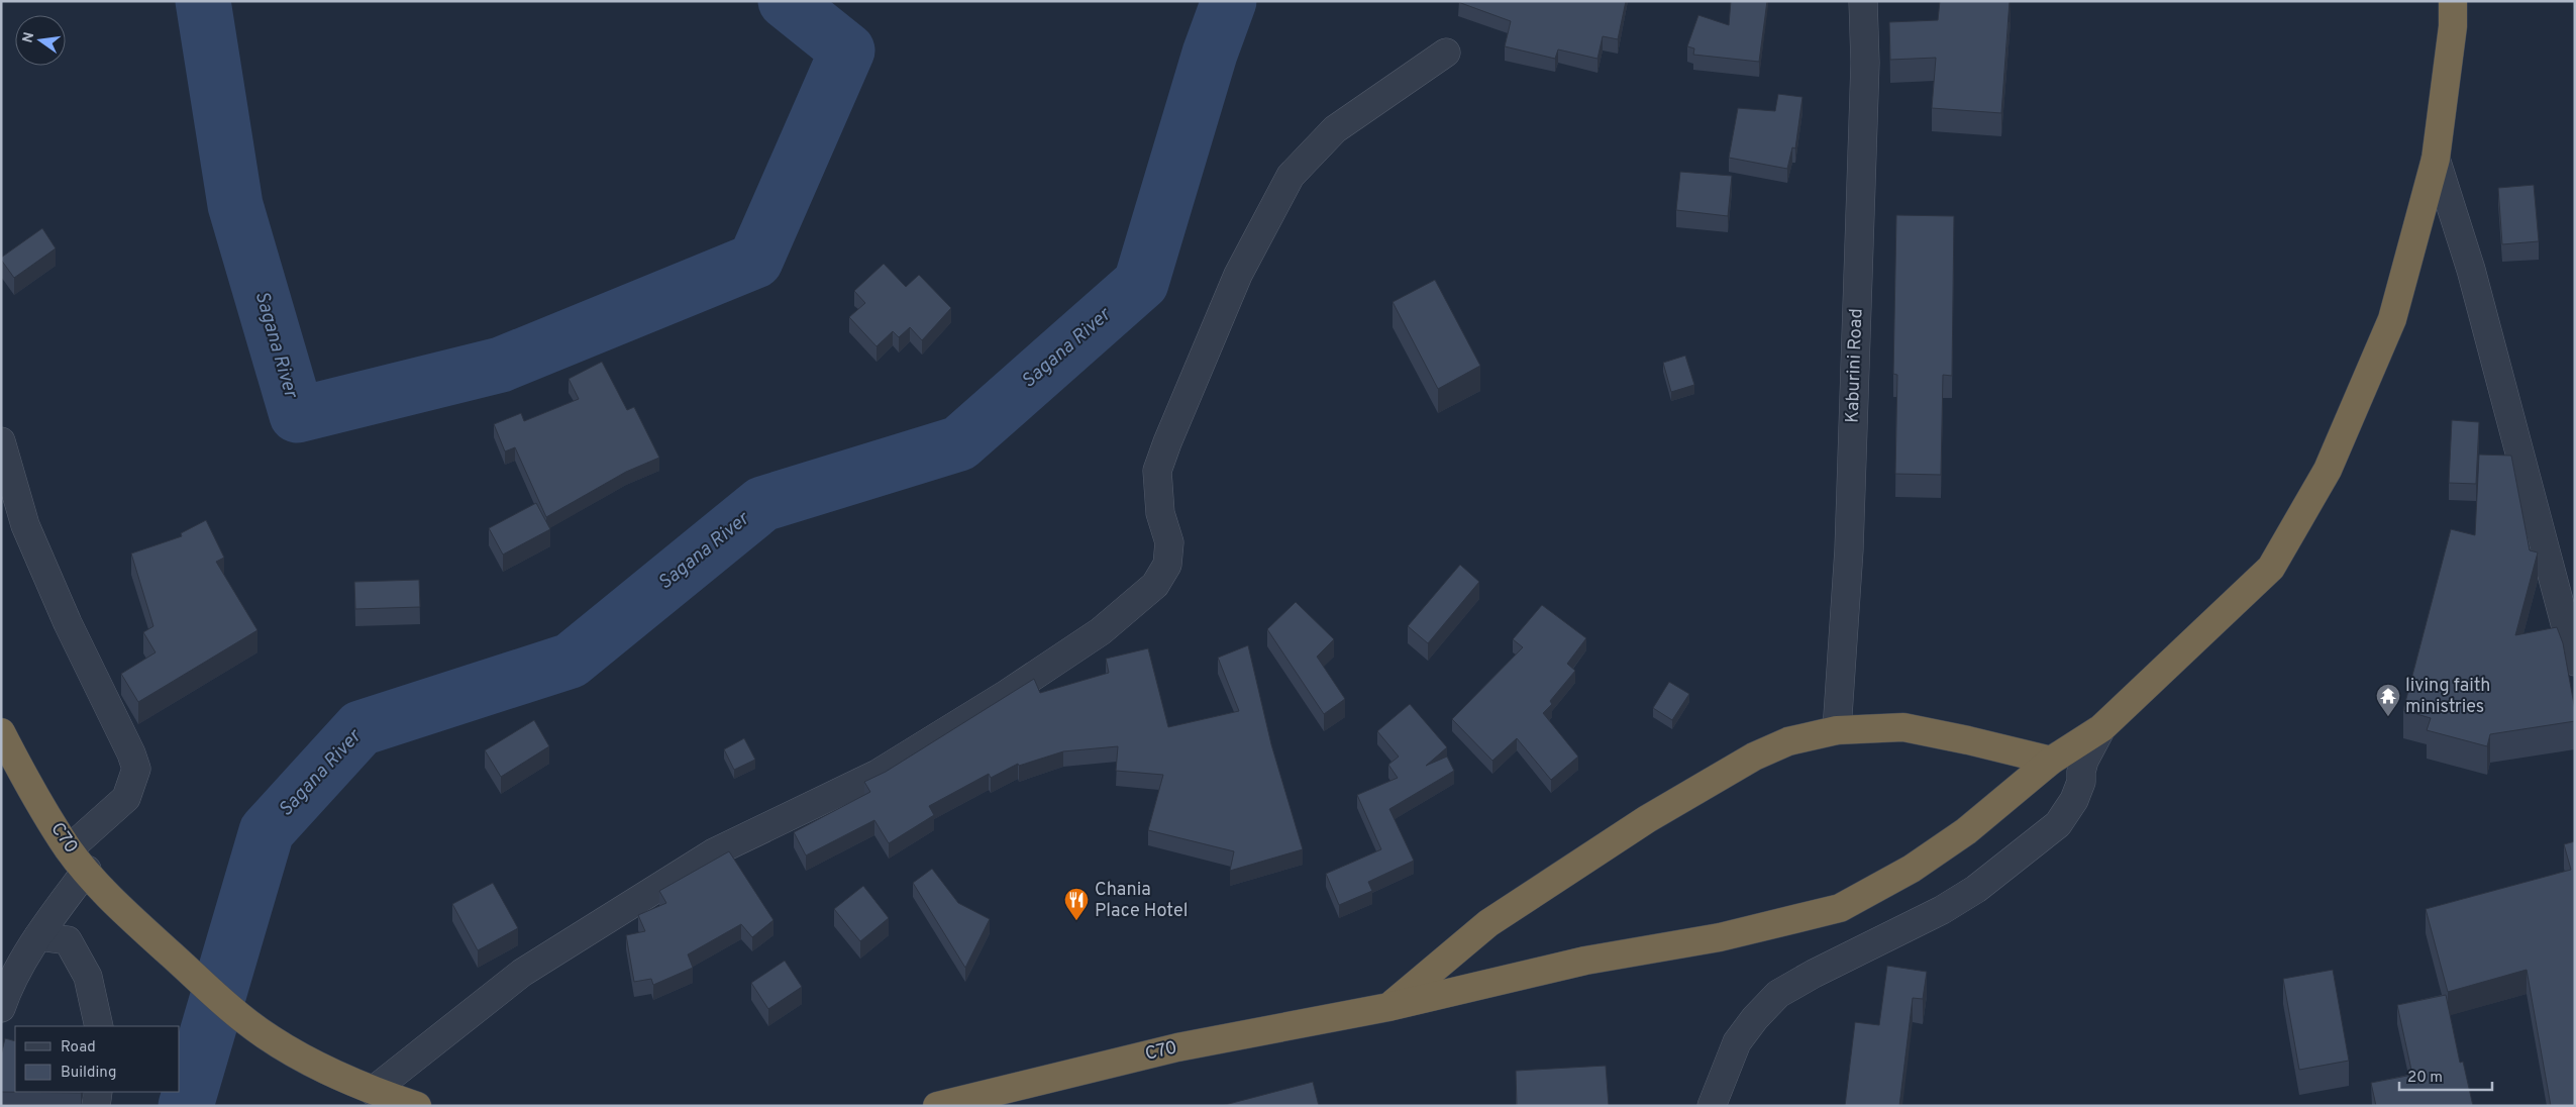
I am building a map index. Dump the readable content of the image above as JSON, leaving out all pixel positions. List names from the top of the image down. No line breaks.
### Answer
{"streets":{"highway":["C70"],"street":["Kaburini Road"]},"water":["Sagana River"],"places":{"temple":["living faith ministries"],"restaurant":["Chania Place Hotel"]},"legend":["Road","Building"],"scale_bar":"20 m","north":"left"}
